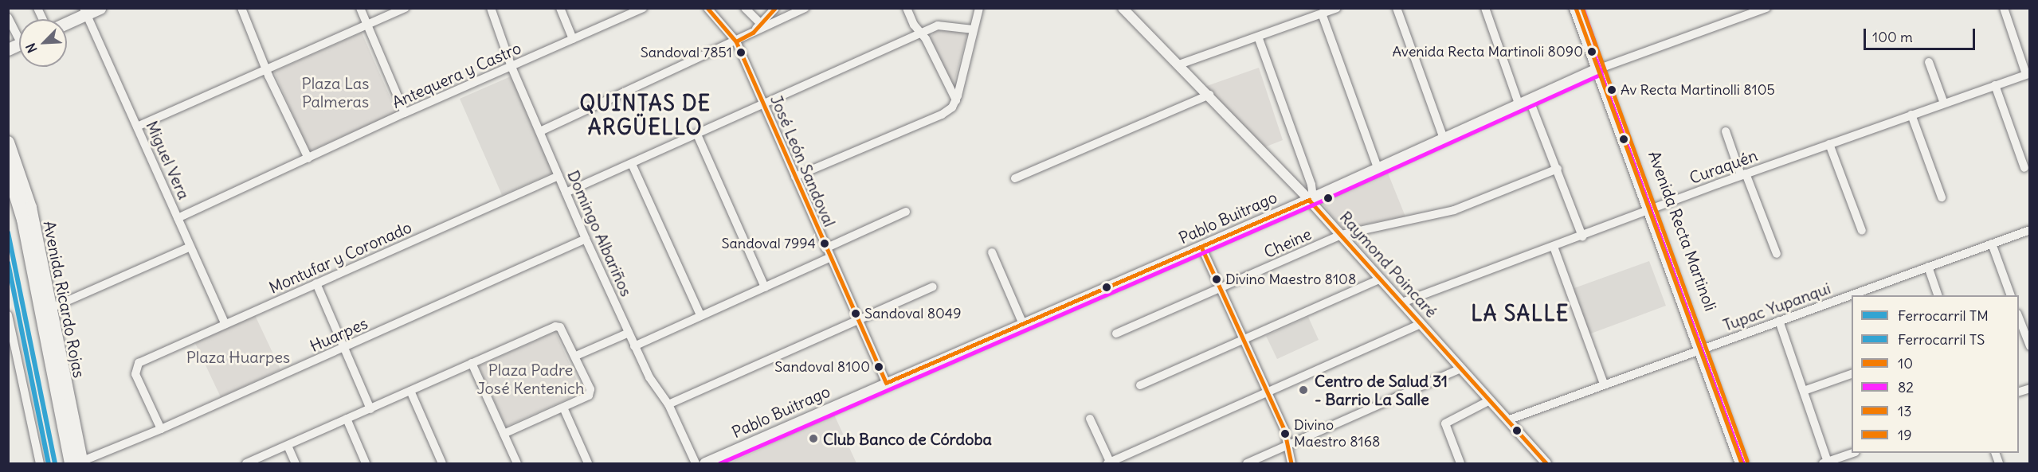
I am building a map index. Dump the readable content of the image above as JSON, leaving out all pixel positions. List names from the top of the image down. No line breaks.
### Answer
{"streets":{"main road":["Pablo Buitrago","Avenida Recta Martinoli","Avenida Ricardo Rojas"],"street":["Antequera y Castro","Miguel Vera","José León Sandoval","Curaquén","Domingo Albariños","Cheine","Montufar y Coronado","Raymond Poincaré","Tupac Yupanqui","Huarpes"]},"crossings":[["Antequera y Castro","Miguel Vera"],["Antequera y Castro","Domingo Albariños"],["Miguel Vera","Montufar y Coronado"],["José León Sandoval","Pablo Buitrago"],["Curaquén","Avenida Recta Martinoli"],["Curaquén","Raymond Poincaré"],["Pablo Buitrago","Avenida Recta Martinoli"],["Pablo Buitrago","Raymond Poincaré"],["Avenida Recta Martinoli","Tupac Yupanqui"],["Domingo Albariños","Montufar y Coronado"],["Domingo Albariños","Huarpes"],["Cheine","Raymond Poincaré"],["Montufar y Coronado","Huarpes"],["Raymond Poincaré","Tupac Yupanqui"],["Avenida Ricardo Rojas","Huarpes"]],"districts":["QUINTAS DE ARGÜELLO","LA SALLE"],"parks":["Plaza Las Palmeras","Plaza Huarpes","Plaza Padre José Kentenich"],"places":["Avenida Recta Martinoli 8090","Sandoval 7851","Av Recta Martinolli 8105","Sandoval 7994","Divino Maestro 8108","Sandoval 8049","Sandoval 8100","Centro de Salud 31 - Barrio La Salle","Divino Maestro 8168","Club Banco de Córdoba"],"lines":["transit line 10","transit line 82","transit line 13","transit line 19","rail line TM","rail line TS"],"legend":["Ferrocarril TM","Ferrocarril TS","10","82","13","19"],"scale_bar":"100 m","north":"bottom left"}
